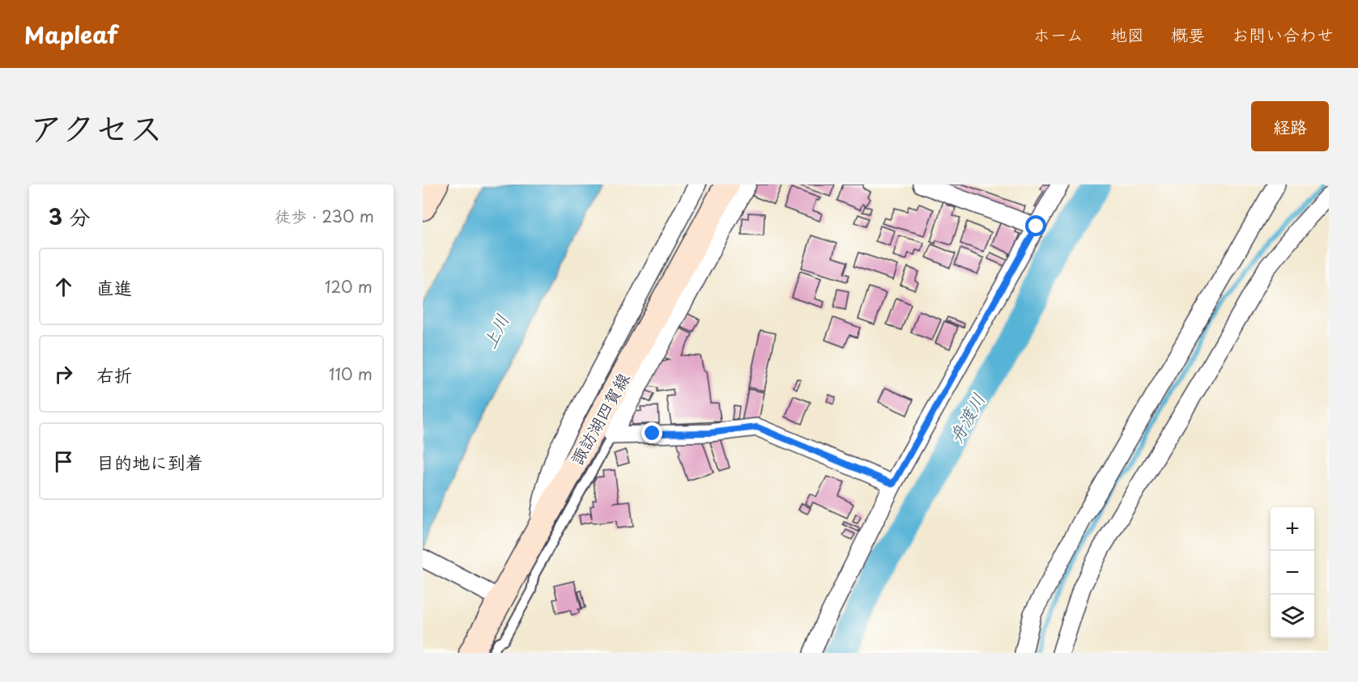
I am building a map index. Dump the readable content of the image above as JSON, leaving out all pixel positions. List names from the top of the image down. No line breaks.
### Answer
{"streets":{"main road":["諏訪湖四賀線"]},"water":["上川","舟渡川"],"page":{"header":"Mapleaf","nav":["ホーム","地図","概要","お問い合わせ"],"title":"アクセス","buttons":"経路","heading":["3 分","徒歩 · 230 m"],"list":[["直進","120 m"],["右折","110 m"],"目的地に到着"],"map_buttons":["+","−"]}}
